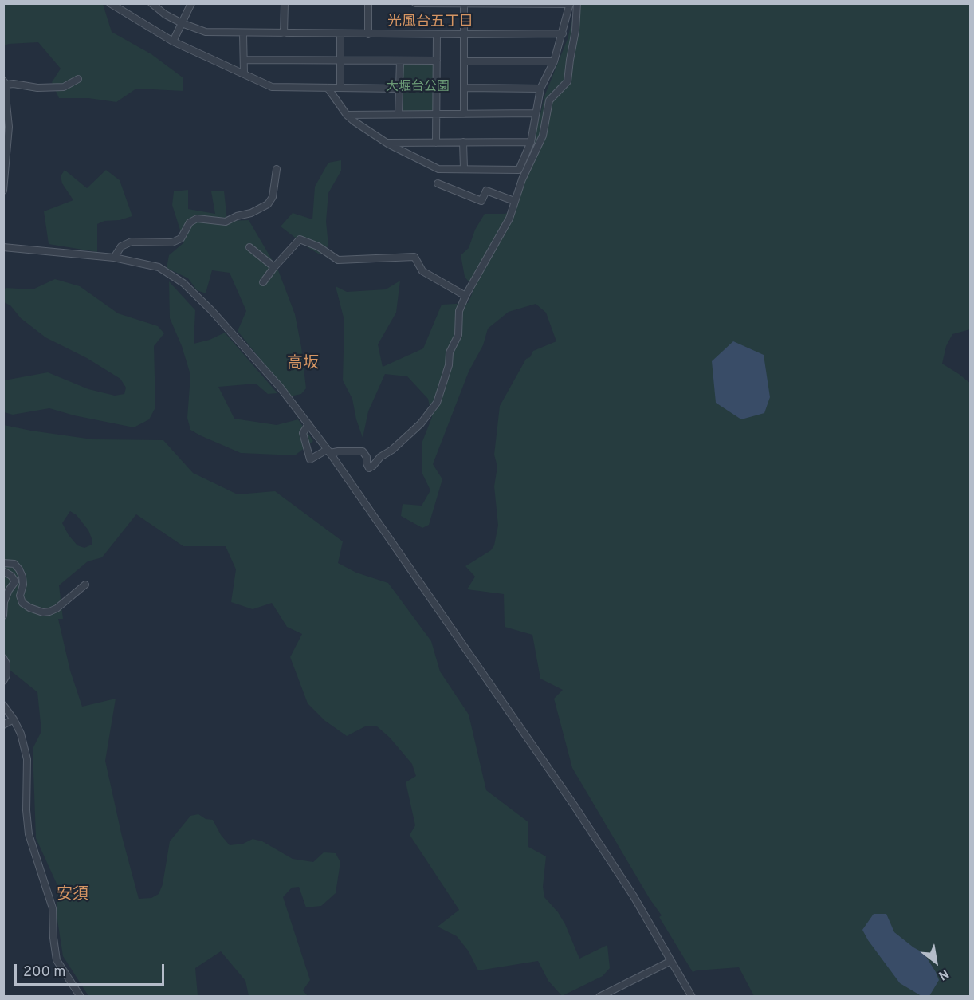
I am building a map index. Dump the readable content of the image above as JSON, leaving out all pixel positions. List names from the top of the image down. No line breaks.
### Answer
{"districts":["光風台五丁目","高坂","安須"],"parks":["大堀台公園"],"scale_bar":"200 m","north":"bottom right"}
